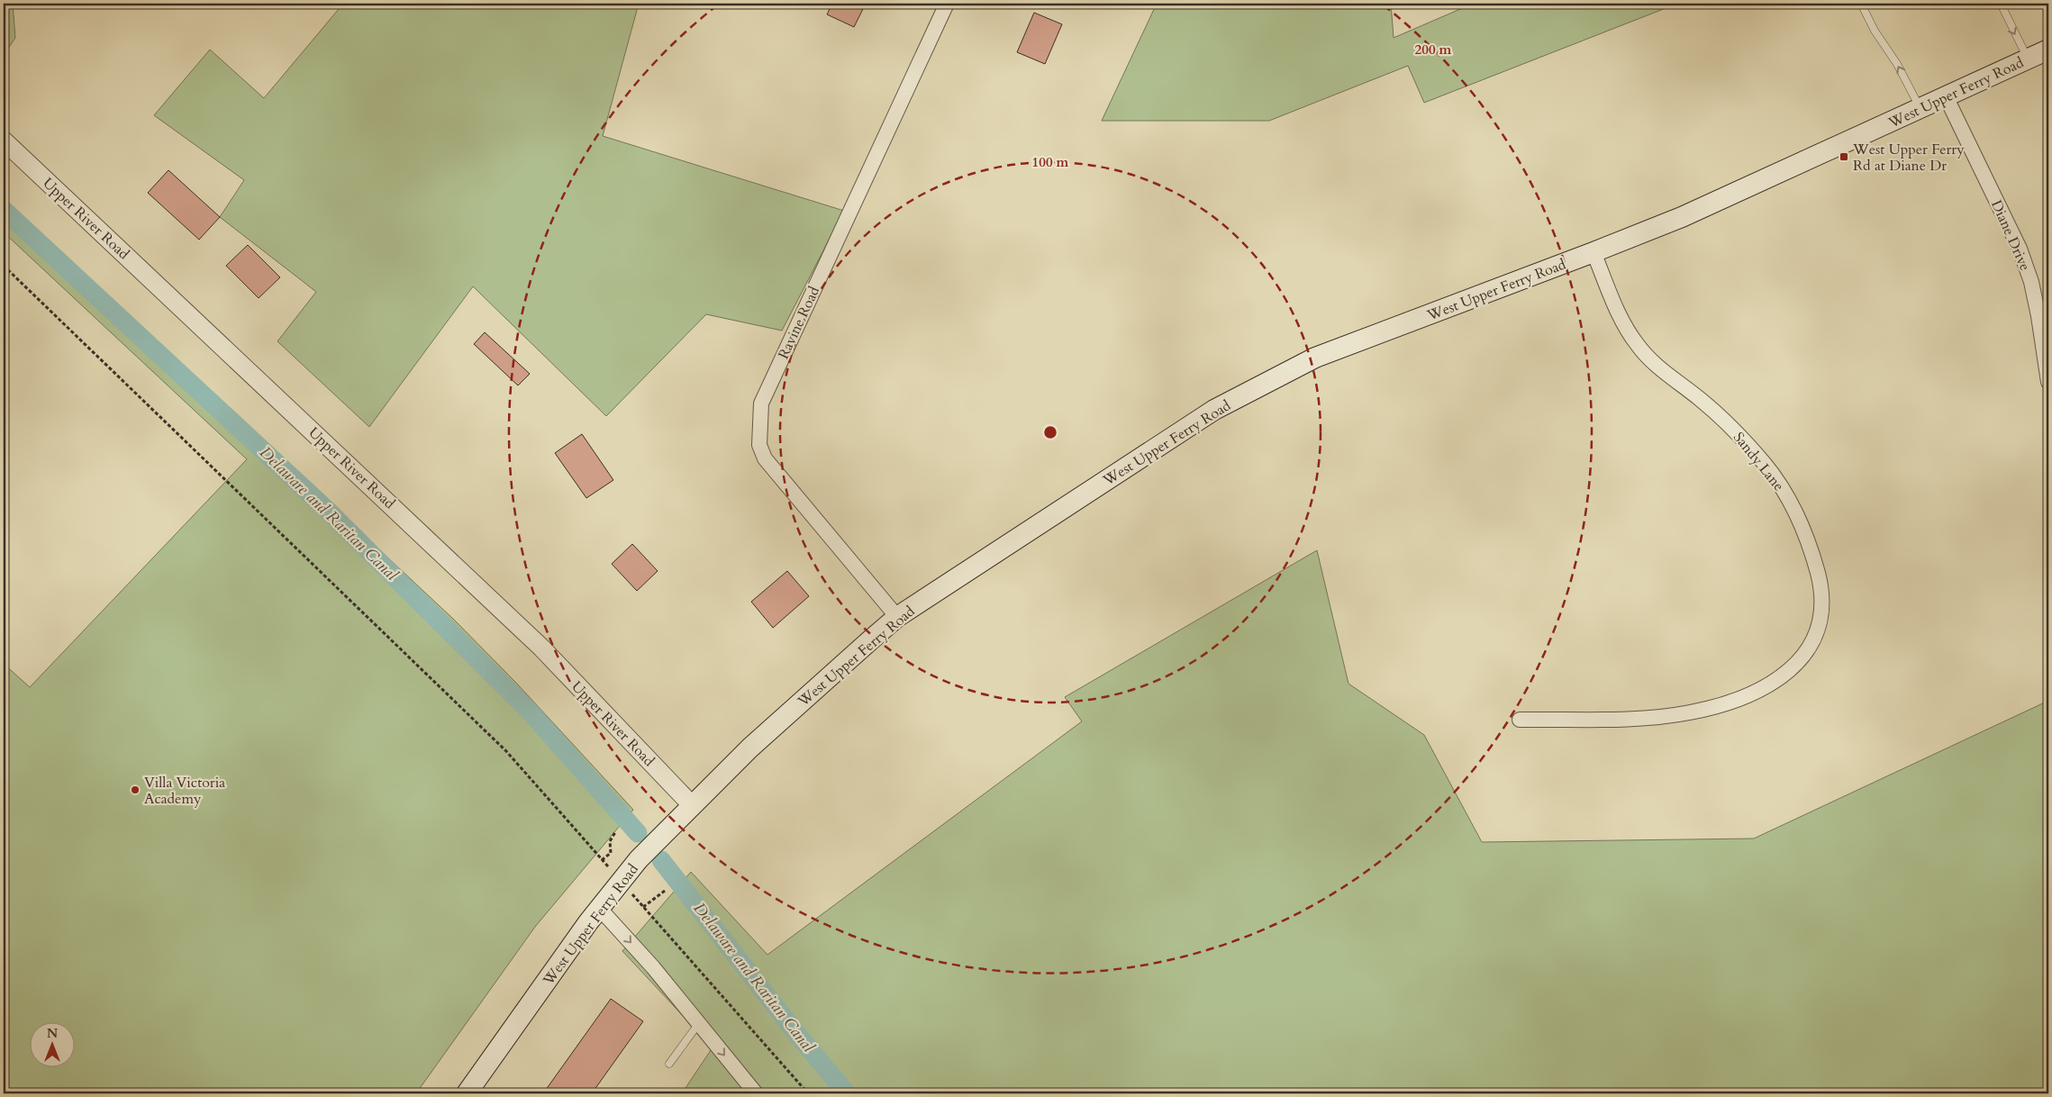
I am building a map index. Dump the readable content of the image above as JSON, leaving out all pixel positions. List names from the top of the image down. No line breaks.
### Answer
{"streets":{"main road":["West Upper Ferry Road"],"street":["Upper River Road","Diane Drive","Ravine Road","Sandy Lane"]},"crossings":[["West Upper Ferry Road","Upper River Road"],["West Upper Ferry Road","Diane Drive"],["West Upper Ferry Road","Ravine Road"],["West Upper Ferry Road","Sandy Lane"]],"water":["Delaware and Raritan Canal"],"places":{"transit":["West Upper Ferry Rd at Diane Dr"],"other":["Villa Victoria Academy"]},"north":"top","rings":["200 m","100 m"]}
